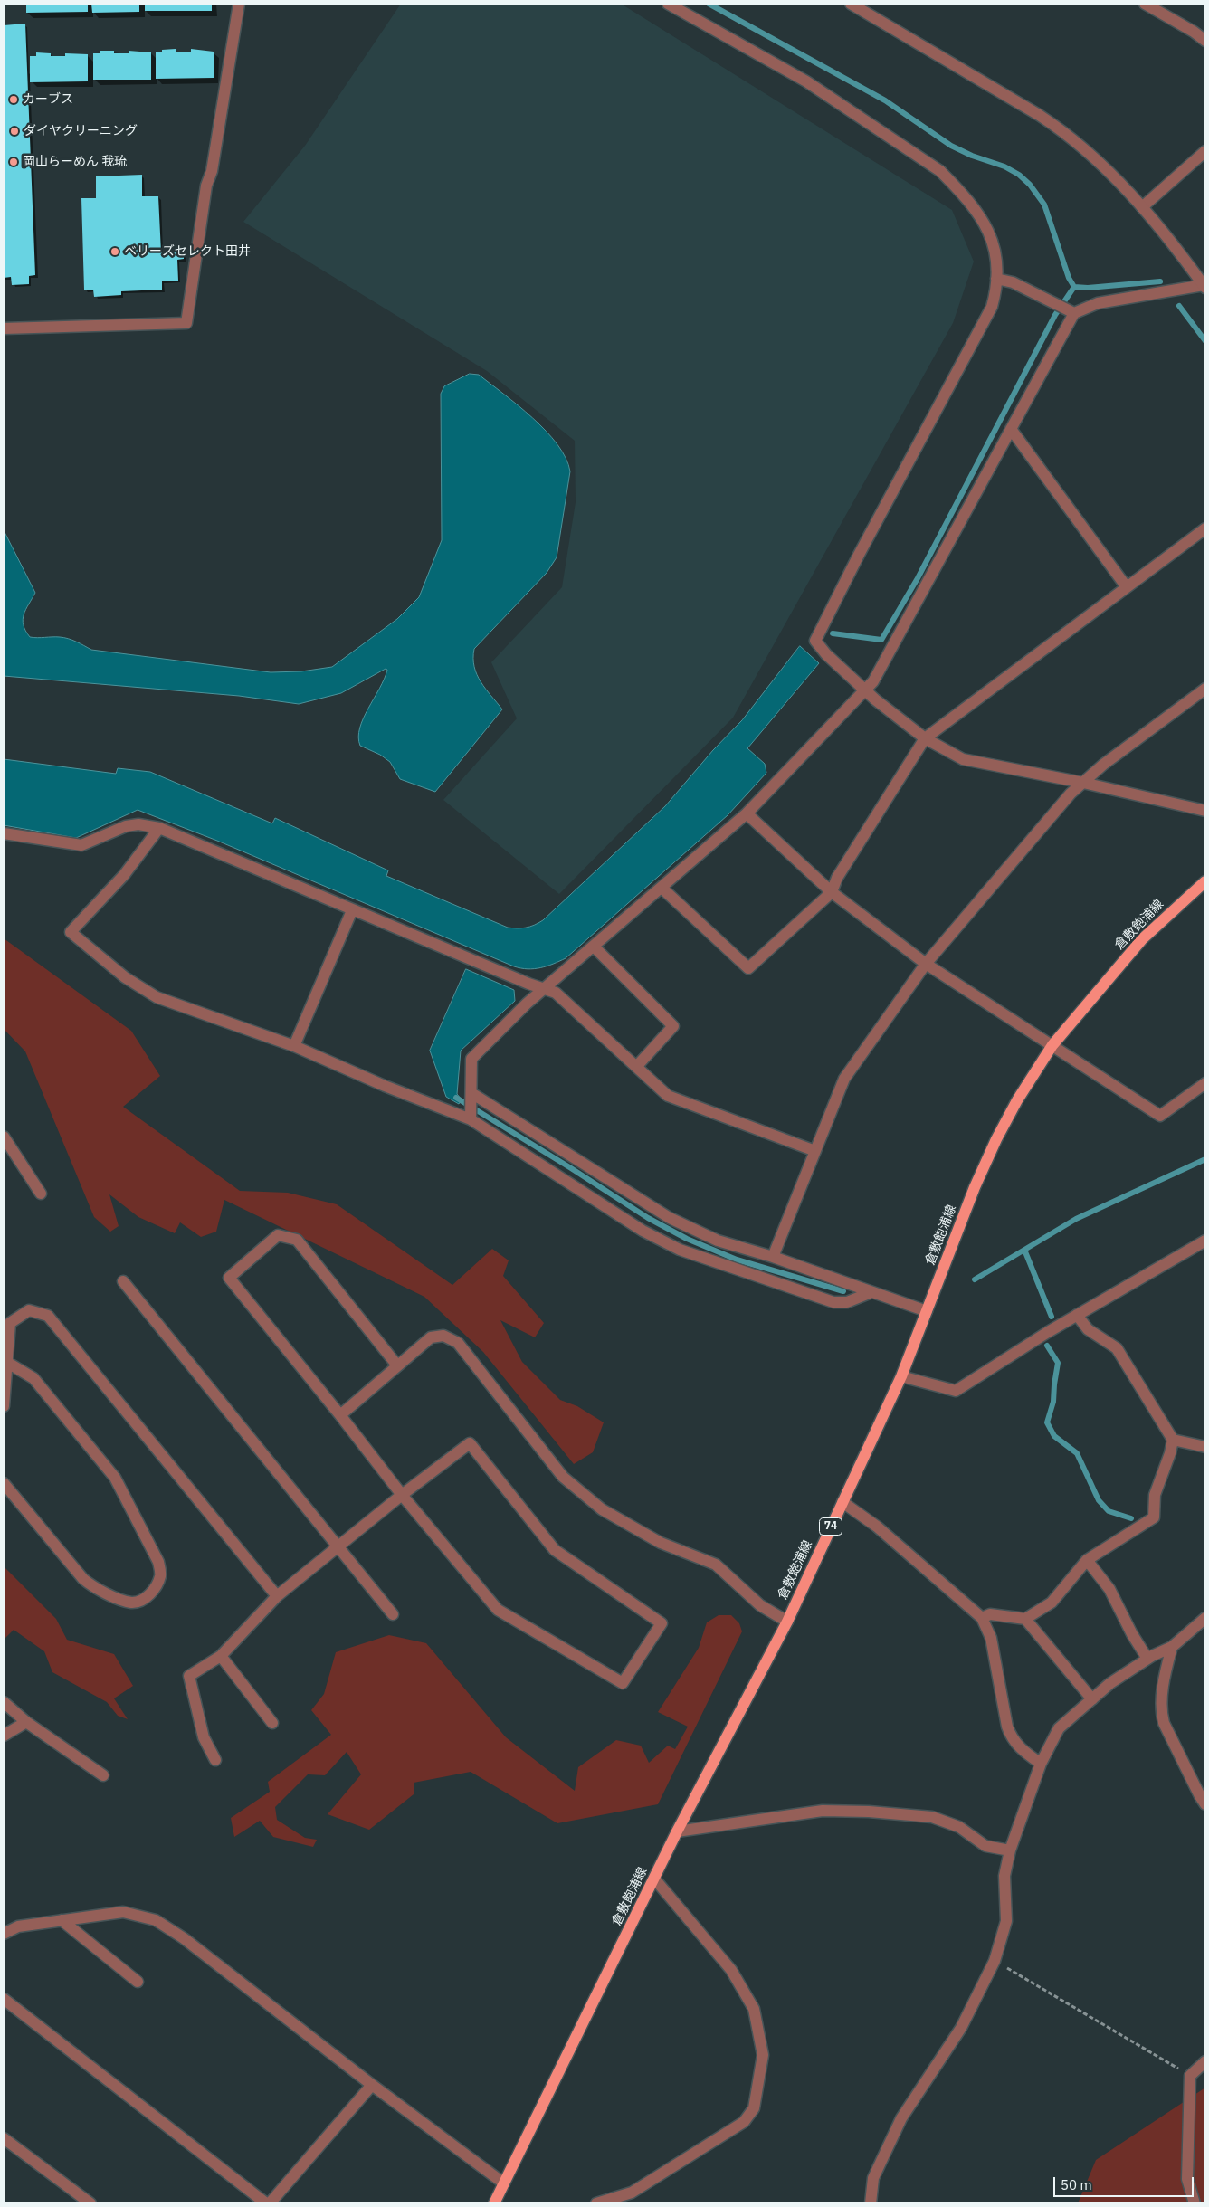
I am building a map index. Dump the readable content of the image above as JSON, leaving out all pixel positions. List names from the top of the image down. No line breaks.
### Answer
{"streets":{"main road":["倉敷飽浦線","74"]},"places":["カーブス","ダイヤクリーニング","岡山らーめん 我琉","ベリーズセレクト田井"],"scale_bar":"50 m"}
